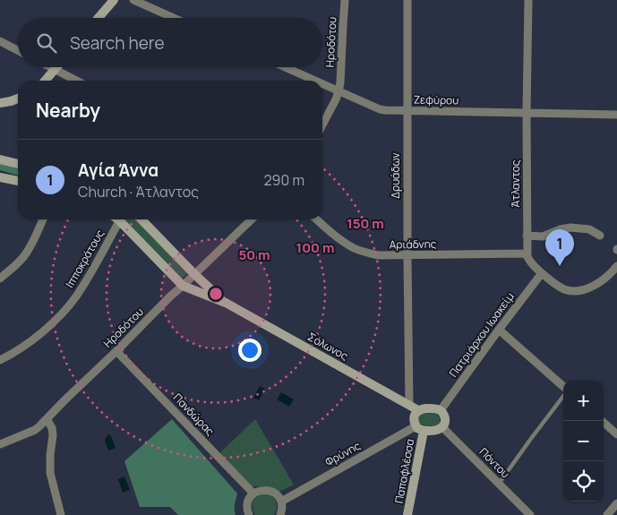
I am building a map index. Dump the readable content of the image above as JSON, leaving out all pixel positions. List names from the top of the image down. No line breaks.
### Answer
{"streets":{"street":["Ηροδότου","Ζεφύρου","Δρυάδων","Άτλαντος","Αριάδνης","Ιπποκράτους","Πατριάρχου Ιωακείμ","Σόλωνος","Πανδώρας","Φρύνης","Πόντου","Παπαφλέσσα"]},"crossings":[["Ηροδότου","Ζεφύρου"],["Ηροδότου","Σόλωνος"],["Ηροδότου","Πανδώρας"],["Ζεφύρου","Δρυάδων"],["Ζεφύρου","Άτλαντος"],["Δρυάδων","Αριάδνης"],["Δρυάδων","Σόλωνος"],["Άτλαντος","Αριάδνης"],["Πατριάρχου Ιωακείμ","Σόλωνος"],["Πατριάρχου Ιωακείμ","Φρύνης"],["Πατριάρχου Ιωακείμ","Πόντου"],["Πατριάρχου Ιωακείμ","Παπαφλέσσα"],["Σόλωνος","Φρύνης"],["Σόλωνος","Πόντου"],["Σόλωνος","Παπαφλέσσα"],["Φρύνης","Πόντου"],["Φρύνης","Παπαφλέσσα"],["Πόντου","Παπαφλέσσα"]],"page":{"search":"Search here","heading":"Nearby","list":[{"mark":"1","name":"Αγία Άννα","note":"Church · Άτλαντος","value":"290 m"}],"pins":"1","map_buttons":["+","−"]},"rings":["150 m","100 m","50 m"]}
